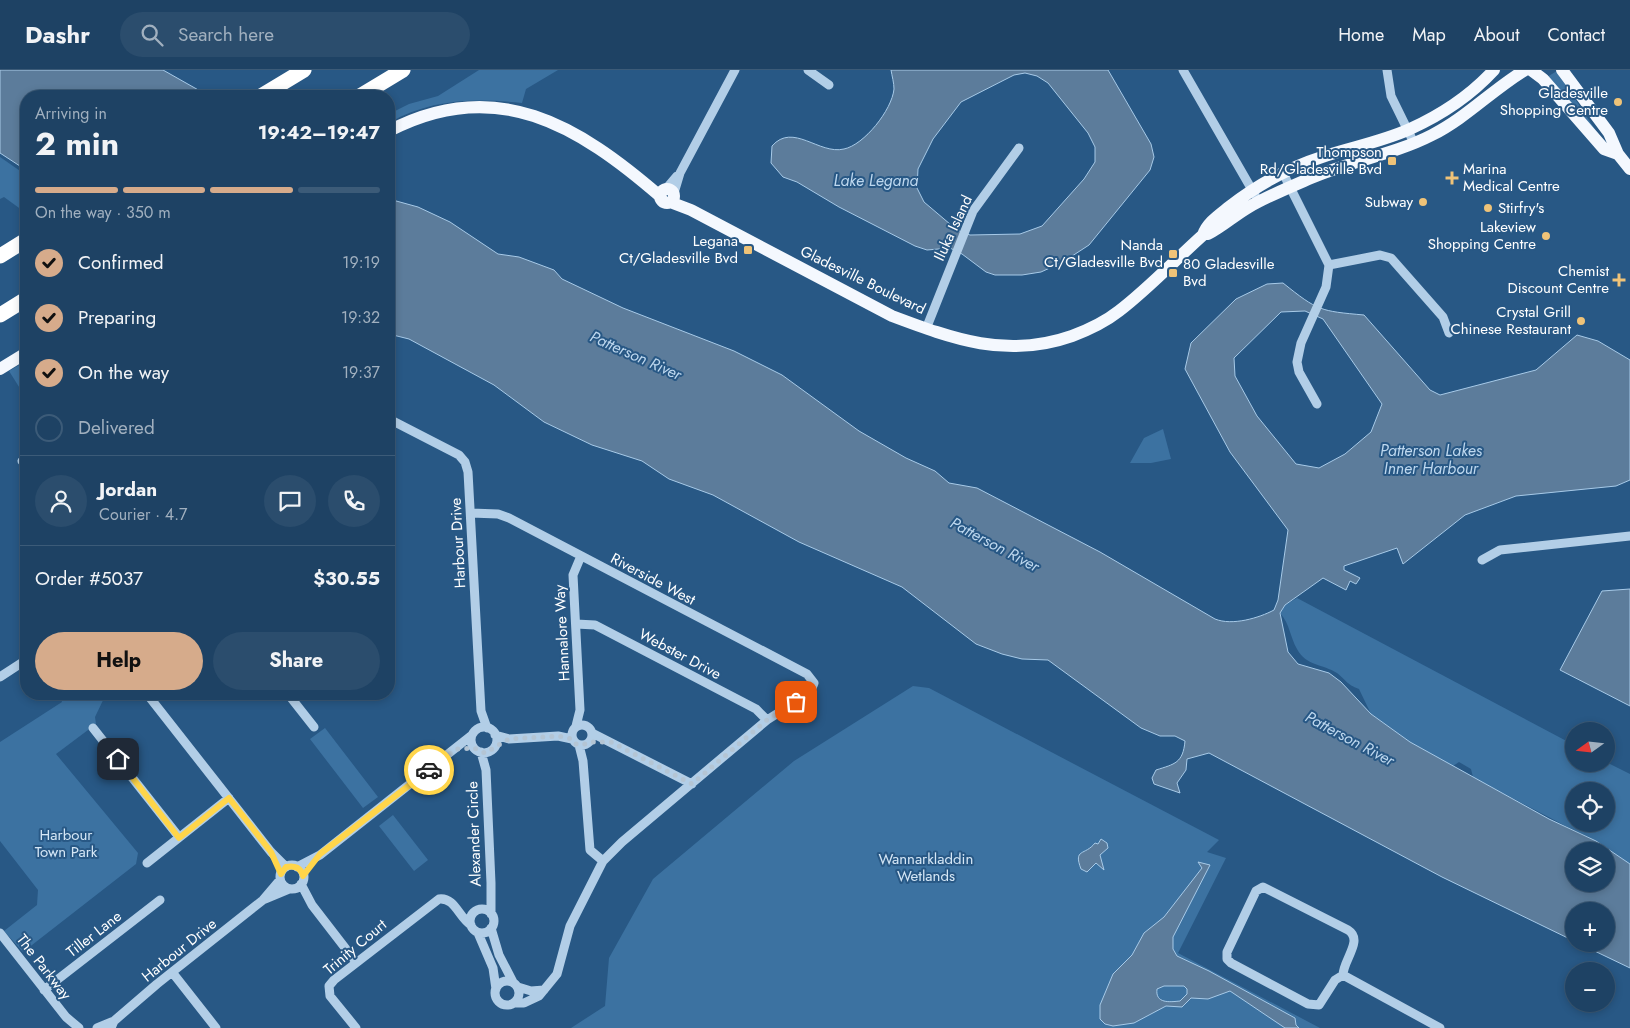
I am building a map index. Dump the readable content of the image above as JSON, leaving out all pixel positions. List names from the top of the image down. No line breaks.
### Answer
{"streets":{"main road":["Gladesville Boulevard"],"street":["Iluka Island","Harbour Drive","Riverside West","Hannalore Way","Webster Drive","Alexander Circle","Tiller Lane","Trinity Court","The Parkway"]},"crossings":[["Iluka Island","Gladesville Boulevard"],["Harbour Drive","Riverside West"],["Riverside West","Hannalore Way"],["Riverside West","Webster Drive"],["Hannalore Way","Webster Drive"],["Tiller Lane","The Parkway"]],"water":["Lake Legana","Patterson River","Patterson Lakes Inner Harbour"],"parks":["Harbour Town Park","Wannarkladdin Wetlands"],"places":{"other":["Gladesville Shopping Centre","Subway","Stirfry's","Lakeview Shopping Centre","Crystal Grill Chinese Restaurant"],"transit":["Thompson Rd/Gladesville Bvd","Legana Ct/Gladesville Bvd","Nanda Ct/Gladesville Bvd","80 Gladesville Bvd"],"health":["Marina Medical Centre","Chemist Discount Centre"]},"north":"left","page":{"header":"Dashr","search":"Search here","nav":["Home","Map","About","Contact"],"heading":["2 min","Arriving in","19:42–19:47"],"panel":["Jordan","Courier · 4.7","Order #5037","$30.55"],"bar":"On the way · 350 m","list":[["Confirmed","19:19"],["Preparing","19:32"],["On the way","19:37"],"Delivered"],"buttons":["Help","Share"],"map_buttons":["+","−"]}}
